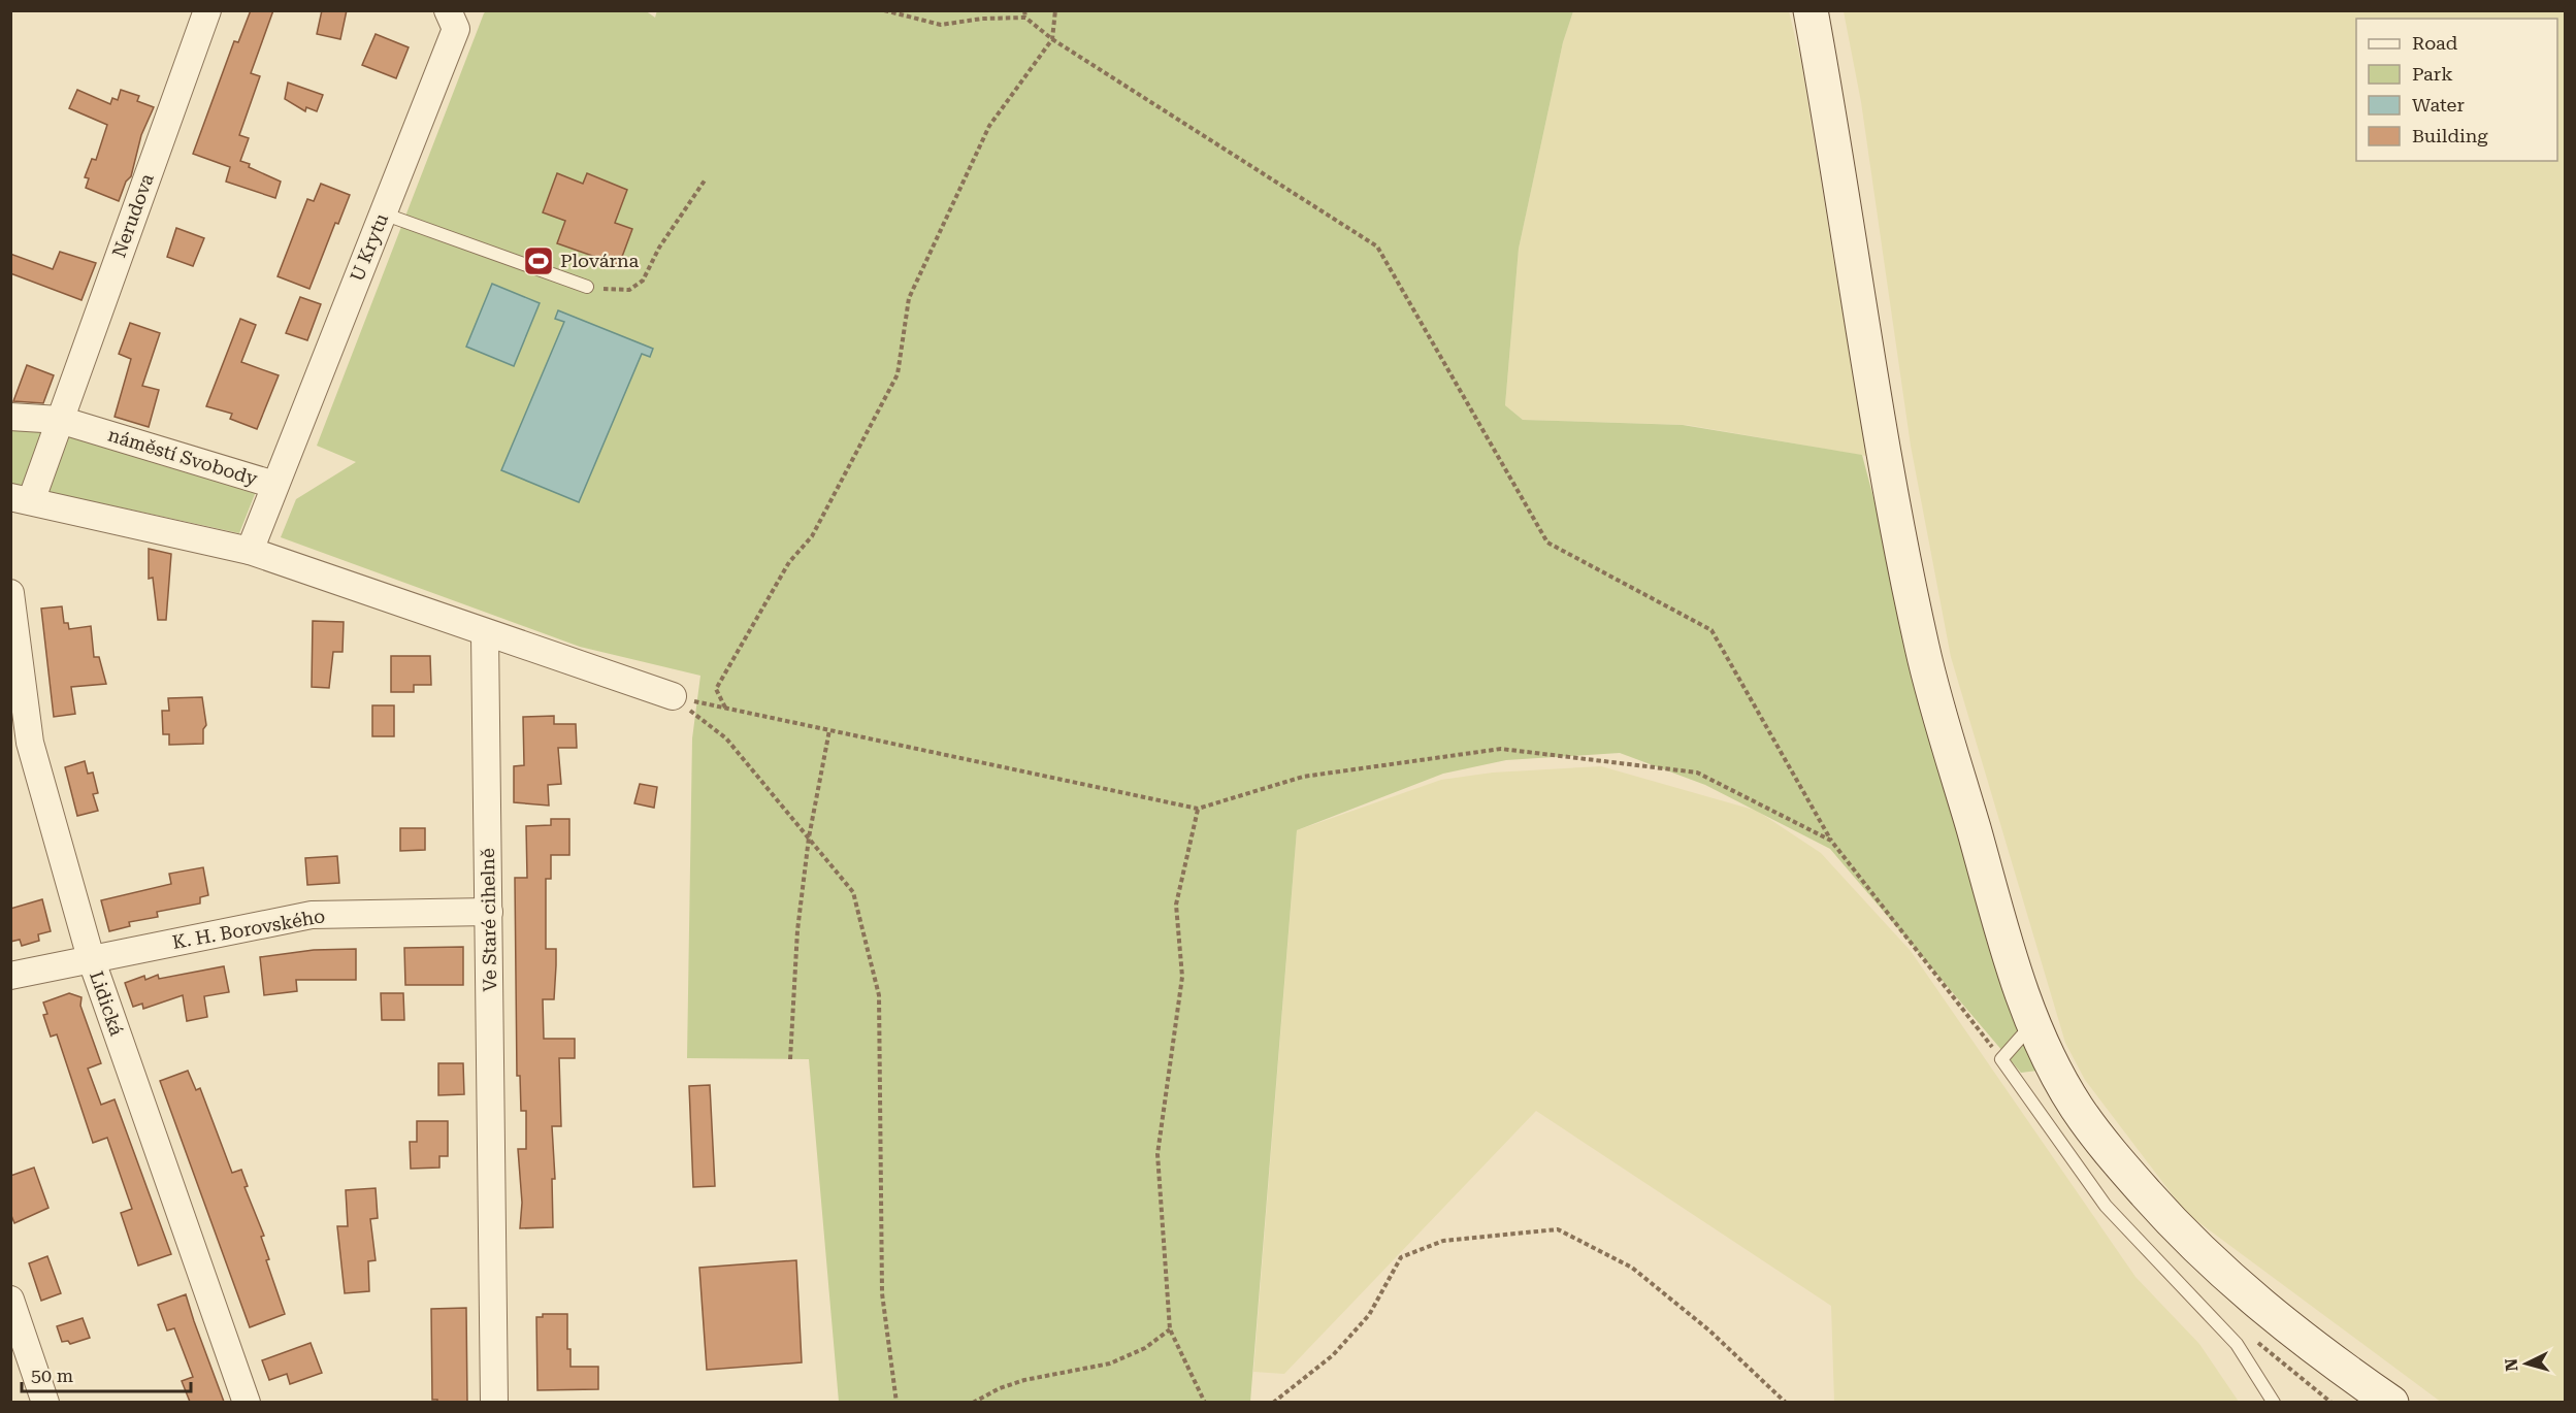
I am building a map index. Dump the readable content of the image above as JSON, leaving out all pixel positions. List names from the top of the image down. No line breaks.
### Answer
{"streets":{"street":["Nerudova","U Krytu","náměstí Svobody","Ve Staré cihelně","K. H. Borovského","Lidická"]},"crossings":[["Nerudova","náměstí Svobody"],["U Krytu","náměstí Svobody"],["Ve Staré cihelně","K. H. Borovského"],["K. H. Borovského","Lidická"]],"places":{"sports":["Plovárna"]},"legend":["Road","Park","Water","Building"],"scale_bar":"50 m","north":"left"}
